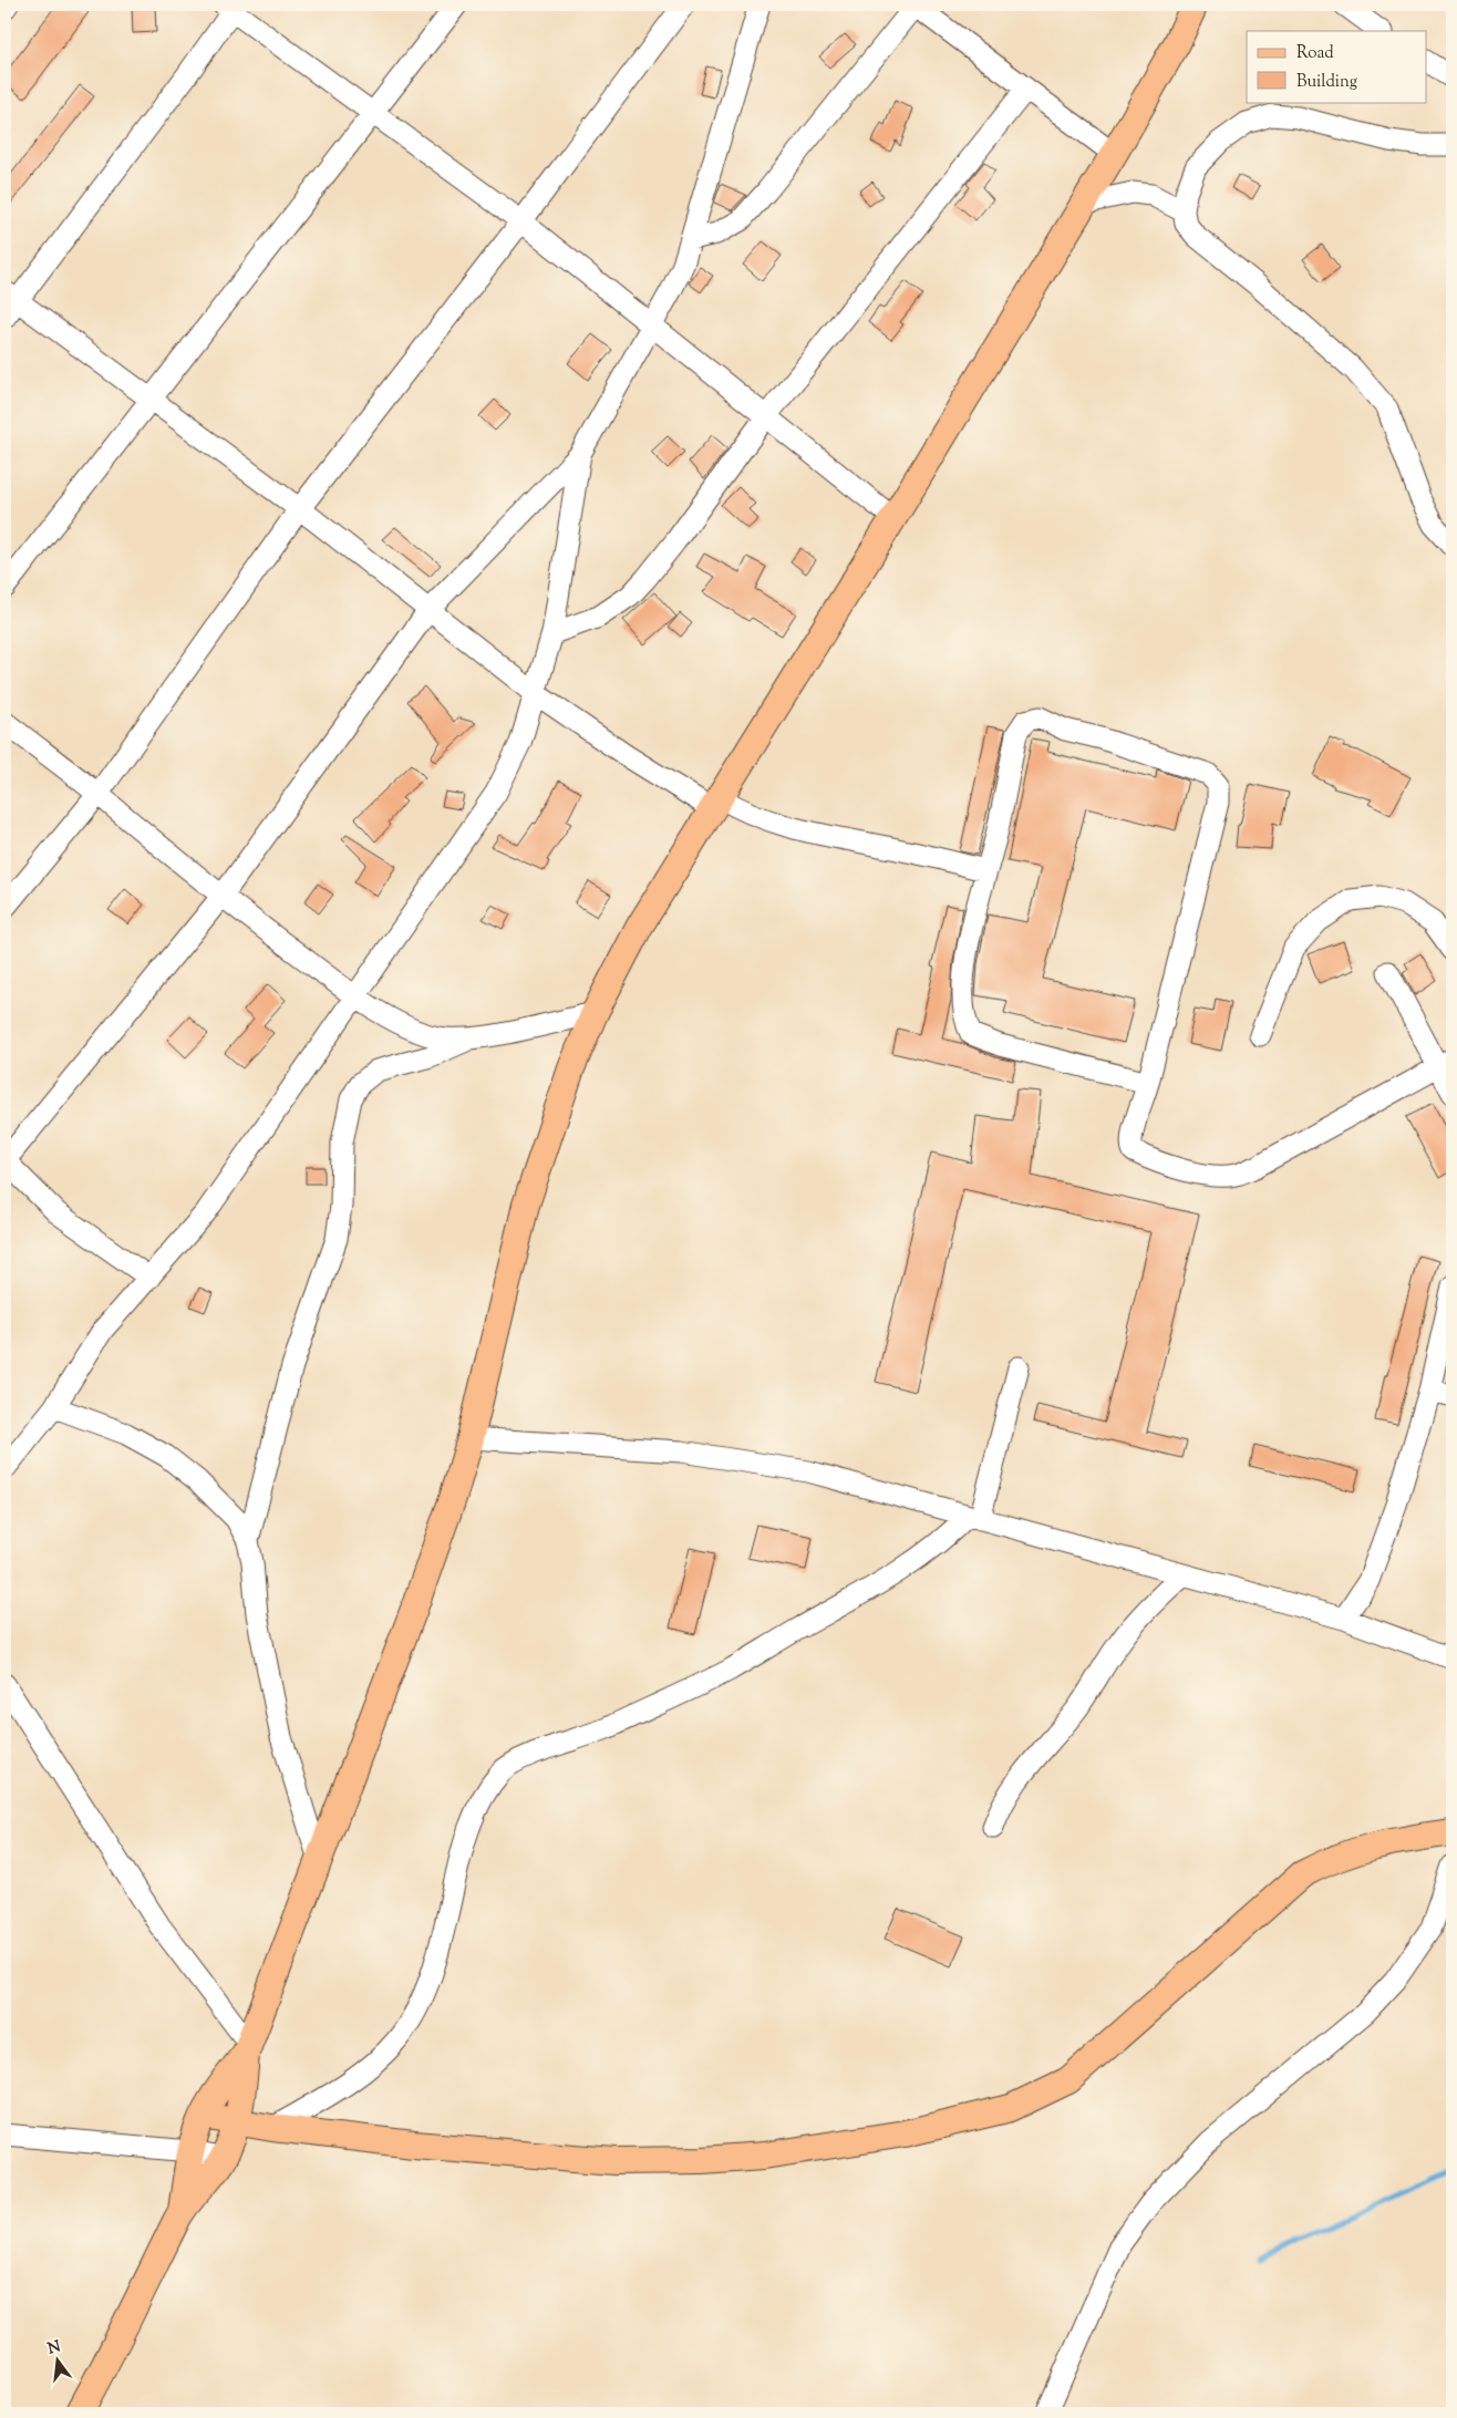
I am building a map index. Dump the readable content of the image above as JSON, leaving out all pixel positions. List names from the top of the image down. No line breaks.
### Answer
{"legend":["Road","Building"],"north":"top"}
